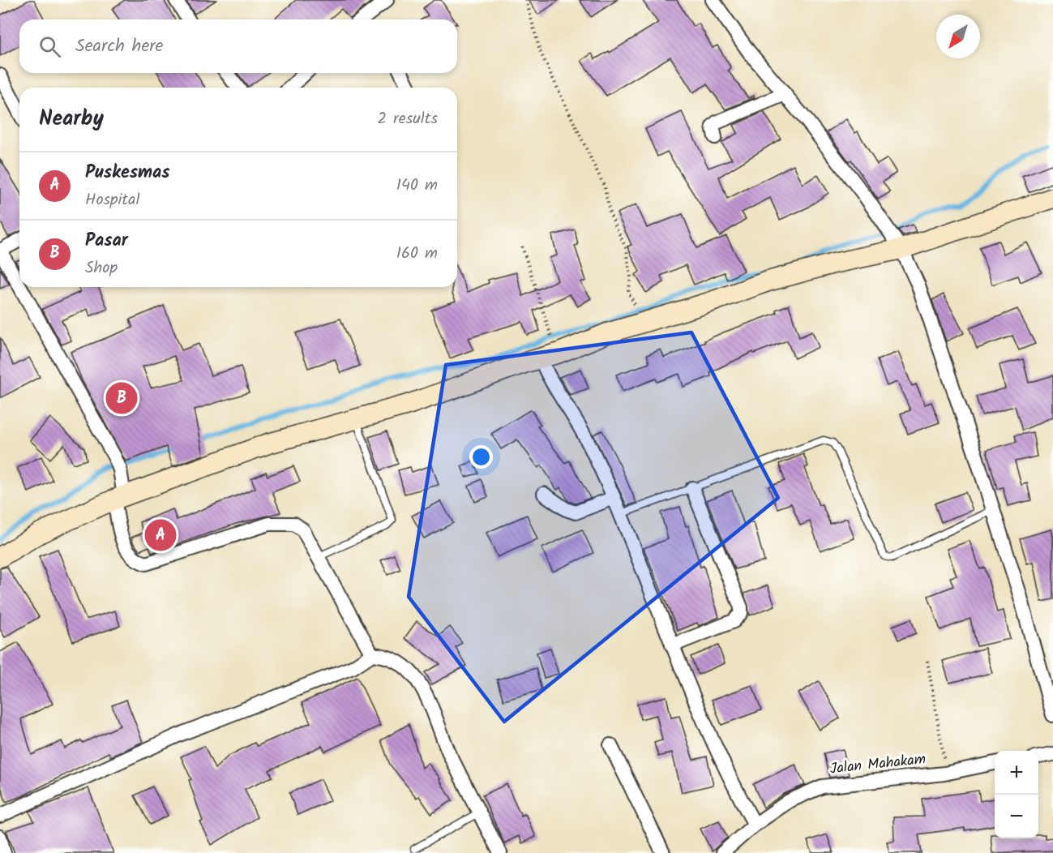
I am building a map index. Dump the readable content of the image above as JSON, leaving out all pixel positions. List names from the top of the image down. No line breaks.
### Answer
{"streets":{"street":["Jalan Mahakam"]},"north":"bottom left","page":{"search":"Search here","heading":["Nearby","2 results"],"list":[{"mark":"A","name":"Puskesmas","note":"Hospital","value":"140 m"},{"mark":"B","name":"Pasar","note":"Shop","value":"160 m"}],"pins":["B","A"],"map_buttons":["+","−"]}}
